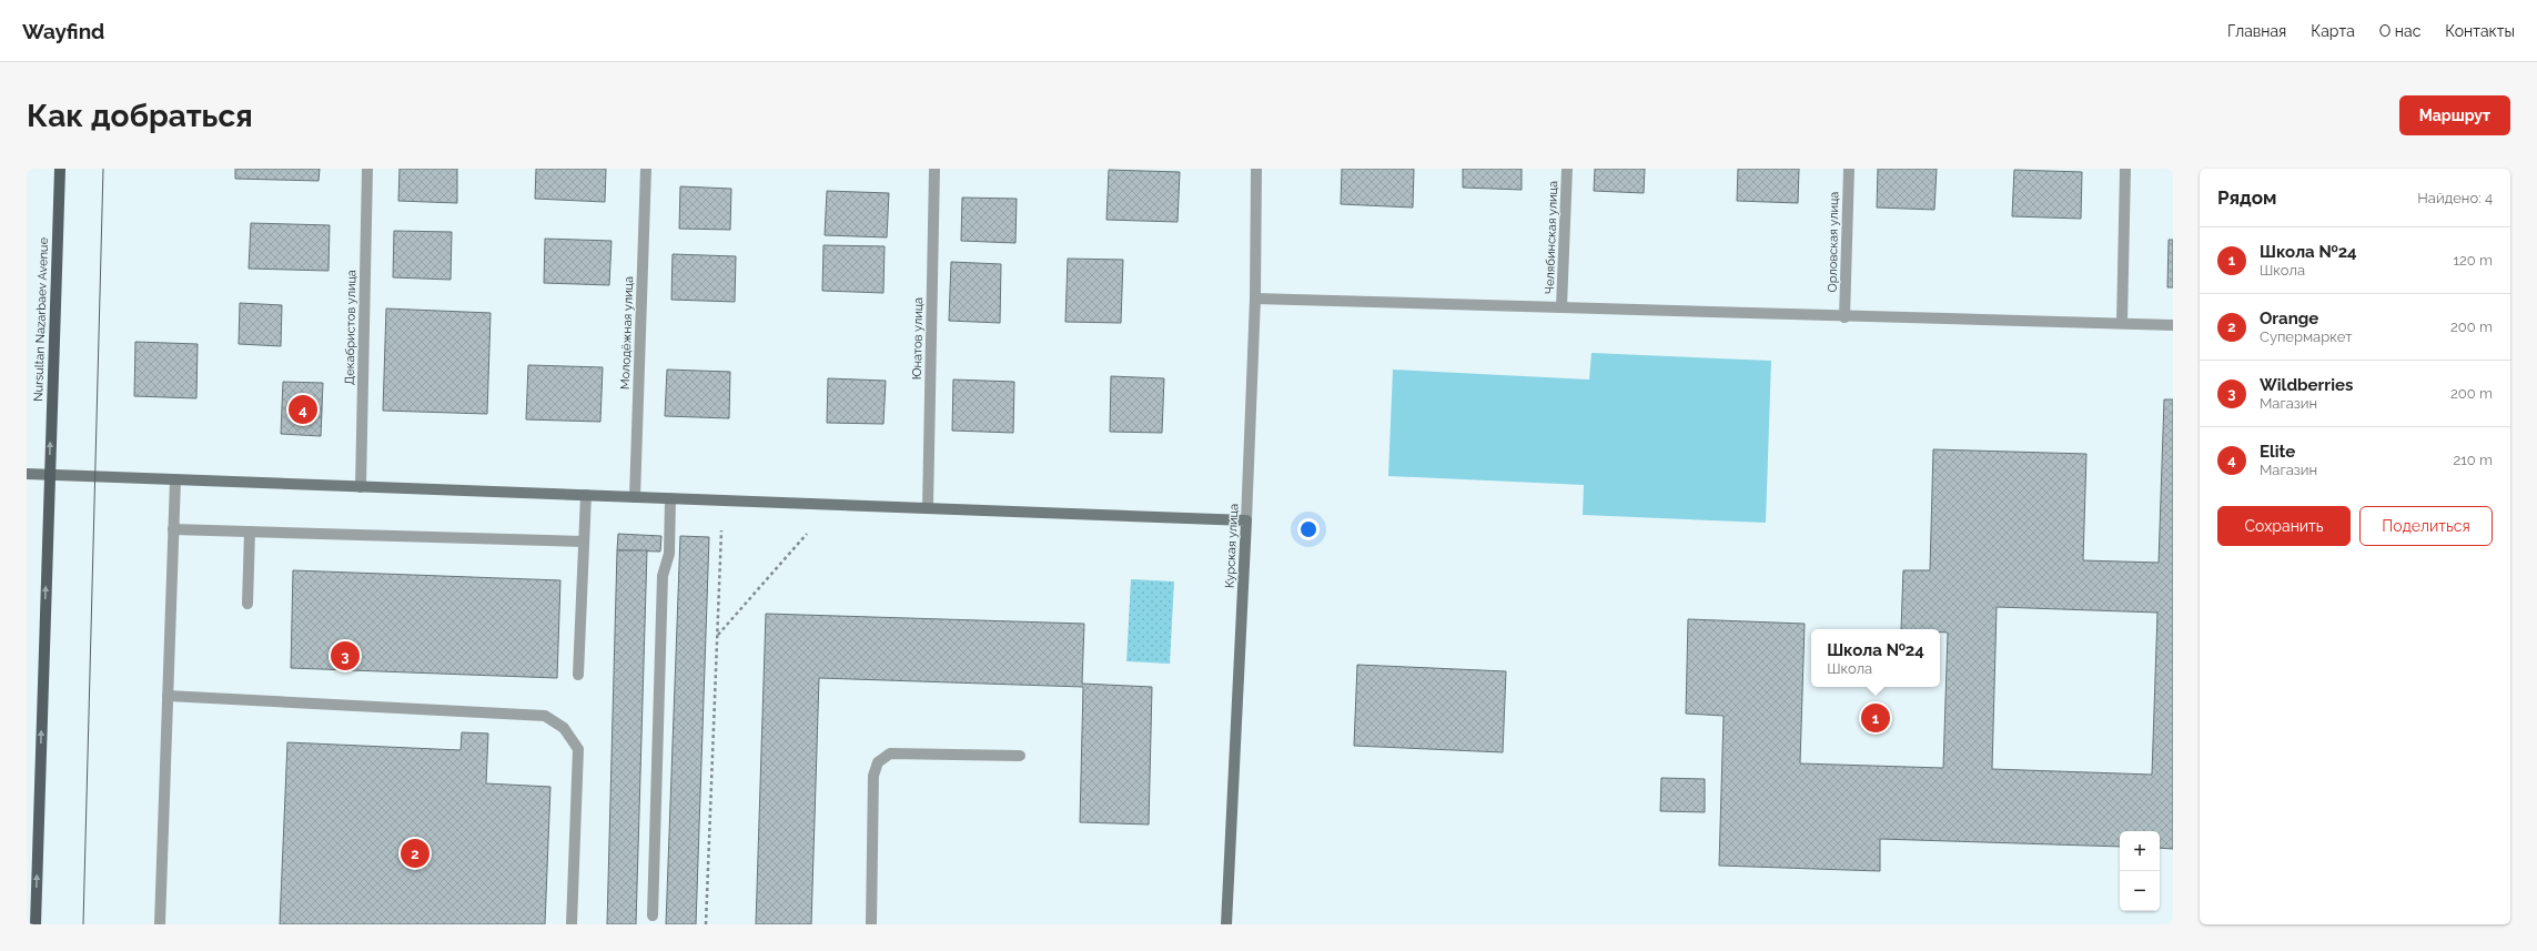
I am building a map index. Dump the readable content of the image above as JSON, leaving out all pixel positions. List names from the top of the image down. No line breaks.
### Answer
{"streets":{"main road":["Nursultan Nazarbaev Avenue"],"street":["Челябинская улица","Орловская улица","Декабристов улица","Молодёжная улица","Юнатов улица","Курская улица"]},"one_way":["Nursultan Nazarbaev Avenue"],"page":{"header":"Wayfind","nav":["Главная","Карта","О нас","Контакты"],"buttons":["Маршрут",["Сохранить","Поделиться"]],"title":"Как добраться","heading":["Рядом","Найдено: 4"],"list":[{"mark":"1","name":"Школа №24","note":"Школа","value":"120 m"},{"mark":"2","name":"Orange","note":"Супермаркет","value":"200 m"},{"mark":"3","name":"Wildberries","note":"Магазин","value":"200 m"},{"mark":"4","name":"Elite","note":"Магазин","value":"210 m"}],"pins":["4","3","1","2"],"popup":["Школа №24","Школа"],"map_buttons":["+","−"]}}
